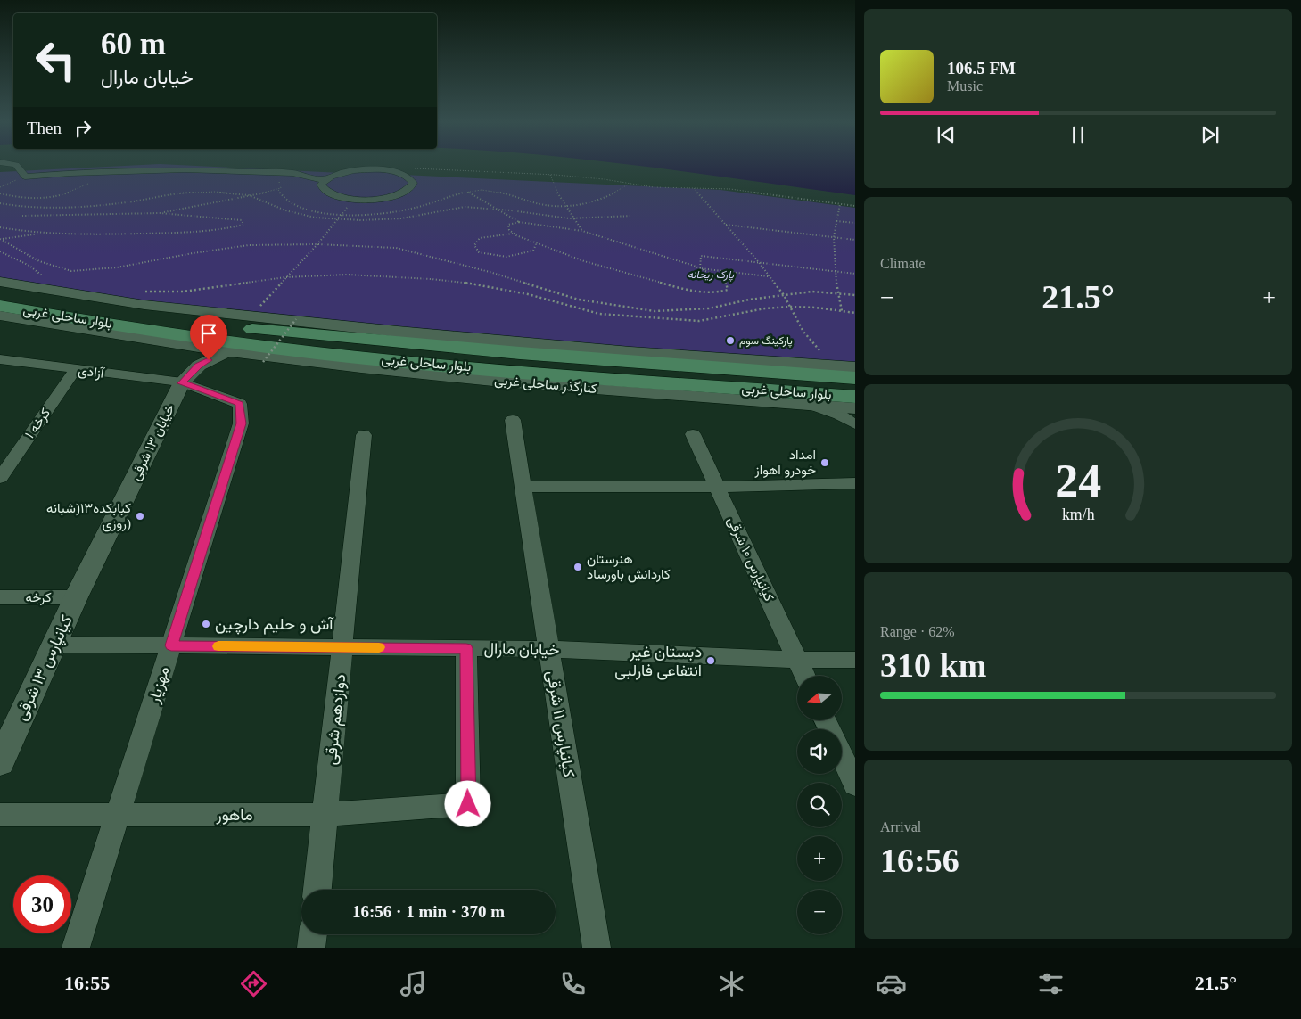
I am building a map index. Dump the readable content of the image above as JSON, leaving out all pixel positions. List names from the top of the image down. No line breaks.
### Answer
{"streets":{"main road":["بلوار ساحلی غربی"],"street":["آزادی","کنارگذر ساحلی غربی","کرخه ۱","خیابان ۱۳ شرقی","کیانپارس ۱۰ شرقی","کرخه","خیابان مارال","کیانپارس ۱۳ شرقی","مهزیار","دوازدهم شرقی","کیانپارس ۱۱ شرقی","ماهور"]},"crossings":[["بلوار ساحلی غربی","کنارگذر ساحلی غربی"],["آزادی","کرخه ۱"],["آزادی","خیابان ۱۳ شرقی"],["آزادی","مهزیار"],["کنارگذر ساحلی غربی","خیابان ۱۳ شرقی"],["خیابان ۱۳ شرقی","کرخه"],["خیابان ۱۳ شرقی","کیانپارس ۱۳ شرقی"],["خیابان ۱۳ شرقی","مهزیار"],["کیانپارس ۱۰ شرقی","خیابان مارال"],["کرخه","کیانپارس ۱۳ شرقی"],["خیابان مارال","کیانپارس ۱۳ شرقی"],["خیابان مارال","مهزیار"],["خیابان مارال","دوازدهم شرقی"],["خیابان مارال","کیانپارس ۱۱ شرقی"],["خیابان مارال","ماهور"],["مهزیار","ماهور"],["دوازدهم شرقی","ماهور"]],"parks":["پارک ریحانه"],"places":["پارکینگ سوم","امداد خودرو اهواز","کبابکده۱۳(شبانه روزی)","هنرستان کاردانش باورساد","آش و حلیم دارچین","دبستان غیر انتفاعی فارلبی"],"north":"left","page":{"turn":["60 m","خیابان مارال"],"song":["106.5 FM","Music"],"then":"Then","tile":["Climate",["Range · 62%","310 km"],["Arrival","16:56"]],"heat":["−","21.5°","+"],"map_buttons":["+","−"],"limit":"30","trip":"16:56 · 1 min · 370 m","tabs":["16:55","21.5°"],"gauge":["24","km/h"]}}
